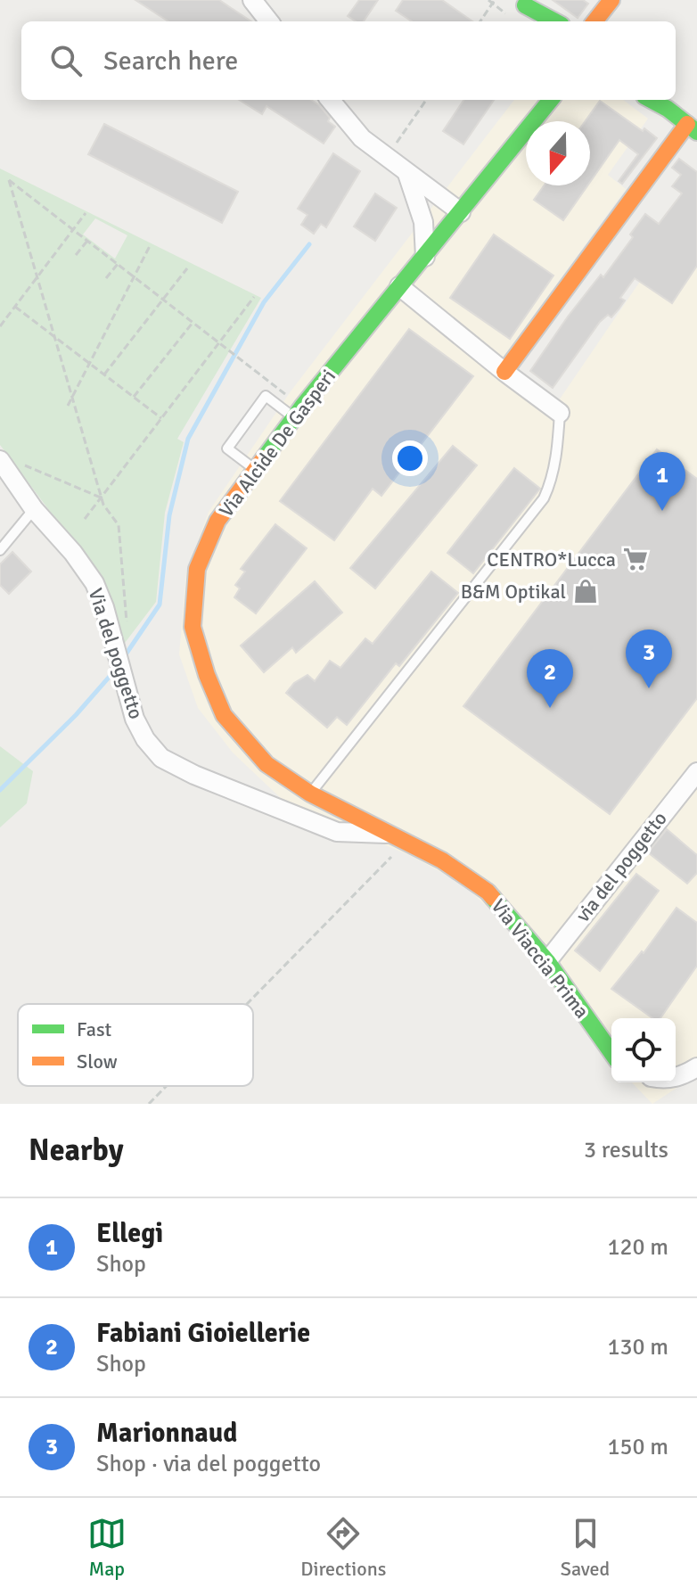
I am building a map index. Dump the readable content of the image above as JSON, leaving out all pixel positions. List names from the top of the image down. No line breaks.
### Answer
{"streets":{"street":["Via Alcide De Gasperi","Via del poggetto","via del poggetto","Via Viaccia Prima"]},"crossings":[["Via Alcide De Gasperi","Via del poggetto"],["Via Alcide De Gasperi","Via Viaccia Prima"],["Via del poggetto","Via Viaccia Prima"],["via del poggetto","Via Viaccia Prima"]],"places":{"supermarket":["CENTRO*Lucca"],"shop":["B&M Optikal"]},"legend":["Fast","Slow"],"north":"bottom","page":{"search":"Search here","pins":["1","3","2"],"heading":["Nearby","3 results"],"list":[{"mark":"1","name":"Ellegi","note":"Shop","value":"120 m"},{"mark":"2","name":"Fabiani Gioiellerie","note":"Shop","value":"130 m"},{"mark":"3","name":"Marionnaud","note":"Shop · via del poggetto","value":"150 m"}],"nav":["Map","Directions","Saved"]}}
